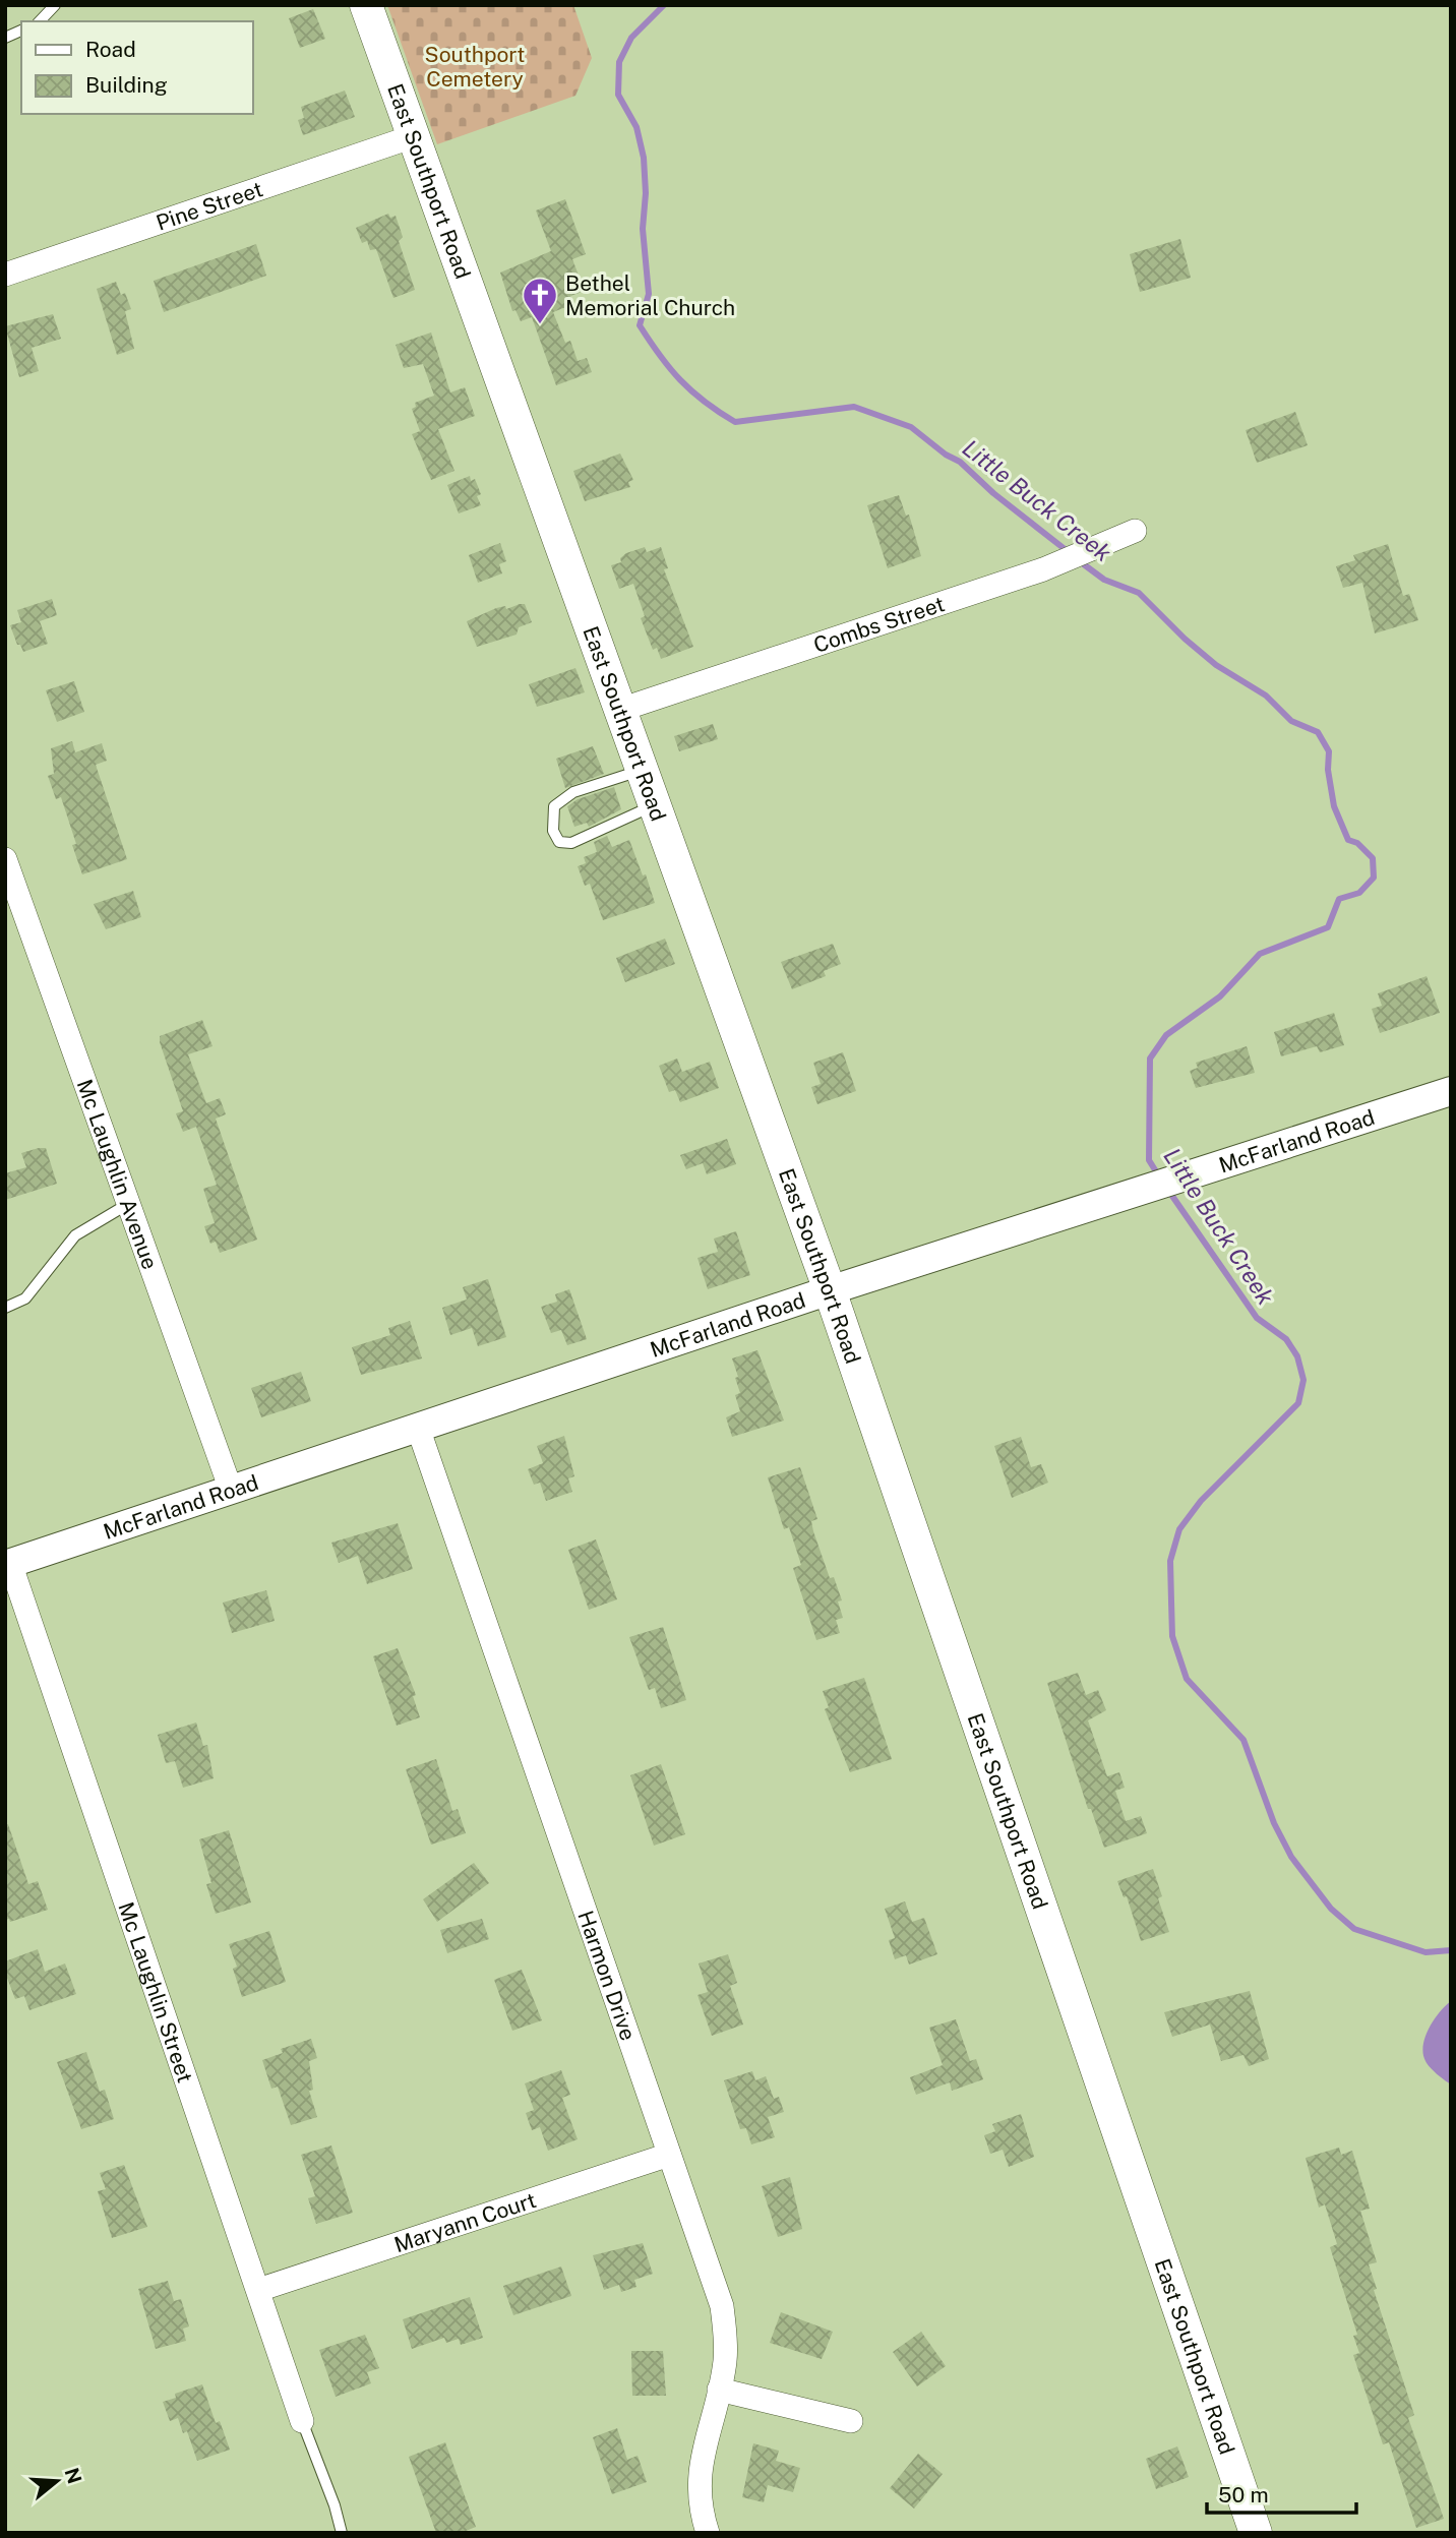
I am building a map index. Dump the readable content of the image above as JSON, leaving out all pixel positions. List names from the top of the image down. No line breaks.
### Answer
{"streets":{"main road":["East Southport Road"],"street":["Pine Street","Combs Street","McFarland Road","Mc Laughlin Avenue","Harmon Drive","Mc Laughlin Street","Maryann Court"]},"crossings":[["East Southport Road","Pine Street"],["East Southport Road","Combs Street"],["East Southport Road","McFarland Road"],["McFarland Road","Mc Laughlin Avenue"],["McFarland Road","Harmon Drive"],["McFarland Road","Mc Laughlin Street"],["Harmon Drive","Maryann Court"],["Mc Laughlin Street","Maryann Court"]],"water":["Little Buck Creek"],"parks":["Southport Cemetery"],"places":{"church":["Bethel Memorial Church"]},"legend":["Road","Building"],"scale_bar":"50 m","north":"right"}
